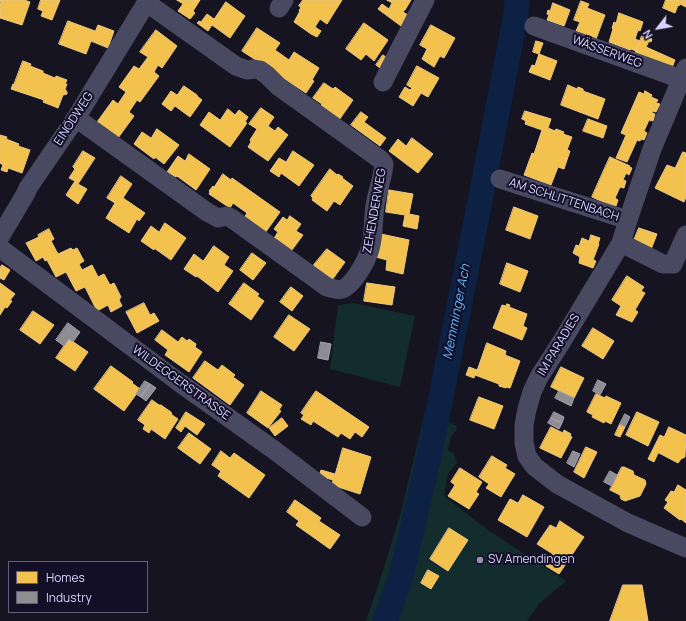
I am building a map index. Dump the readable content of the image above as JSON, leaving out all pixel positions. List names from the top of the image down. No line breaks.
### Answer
{"streets":{"street":["WÄSSERWEG","EINÖDWEG","AM SCHLITTENBACH","ZEHENDERWEG","IM PARADIES","WILDEGGERSTRASSE"]},"crossings":[["WÄSSERWEG","IM PARADIES"],["EINÖDWEG","ZEHENDERWEG"],["AM SCHLITTENBACH","IM PARADIES"]],"water":["Memminger Ach"],"places":["SV Amendingen"],"legend":["Homes","Industry"],"north":"bottom left"}
